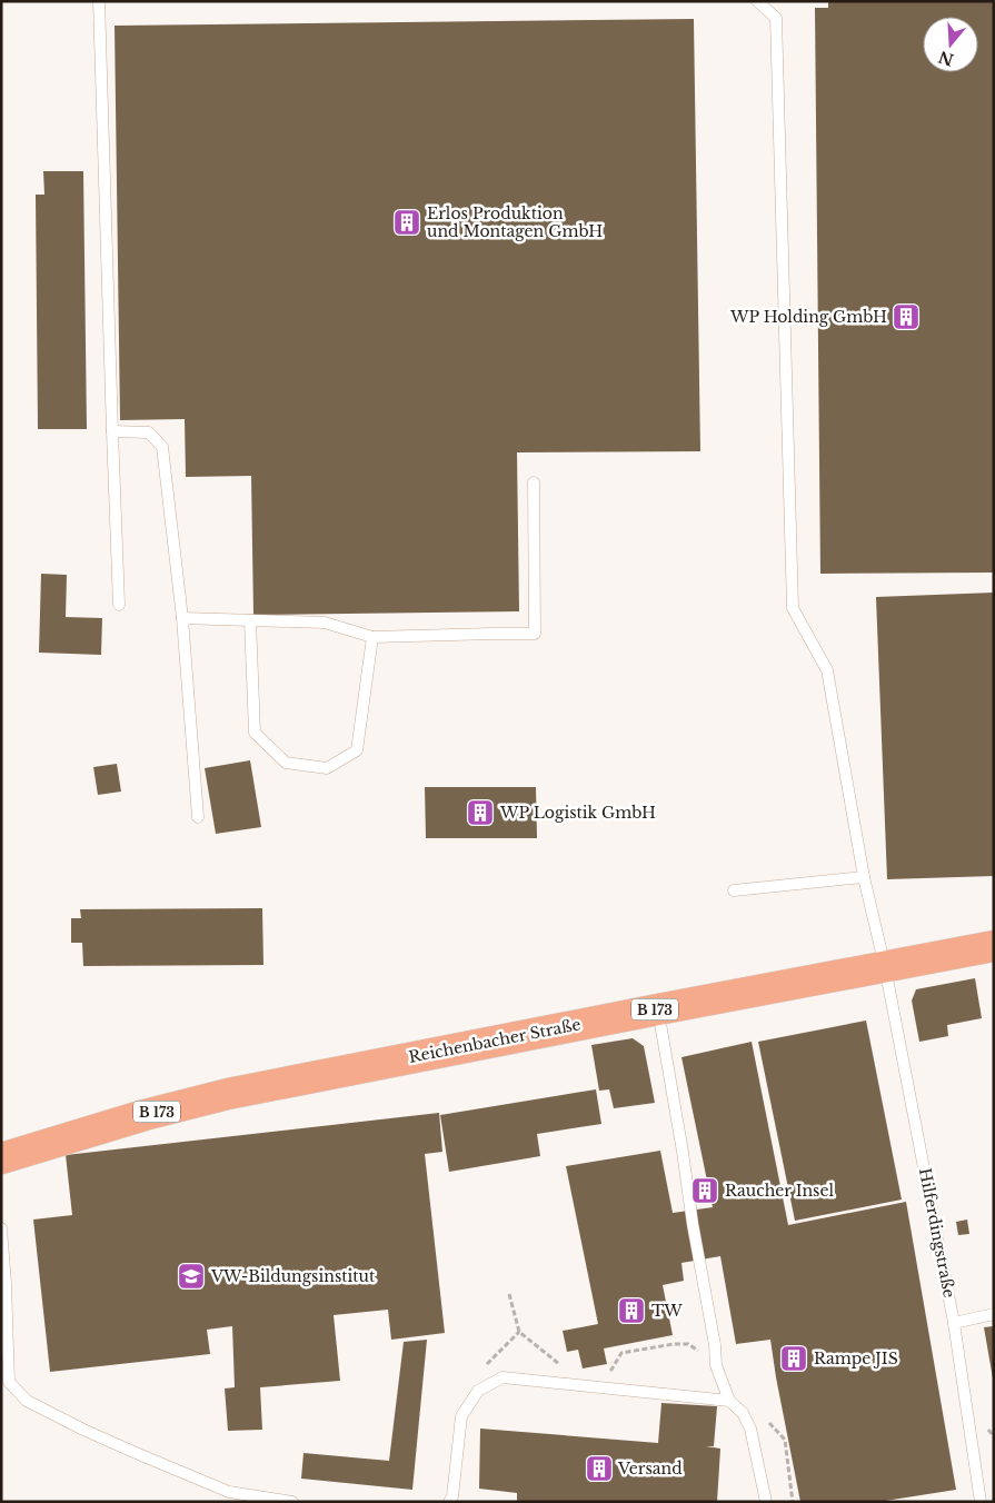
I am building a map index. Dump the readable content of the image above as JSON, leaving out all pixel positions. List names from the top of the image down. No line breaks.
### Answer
{"streets":{"main road":["B 173","Reichenbacher Straße"],"lane":["Hilferdingstraße"]},"crossings":[["Reichenbacher Straße","Hilferdingstraße"]],"places":{"building":["Erlos Produktion und Montagen GmbH","WP Holding GmbH","WP Logistik GmbH","Raucher Insel","TW","Rampe JIS","Versand"],"school or university":["VW-Bildungsinstitut"]},"north":"bottom"}
